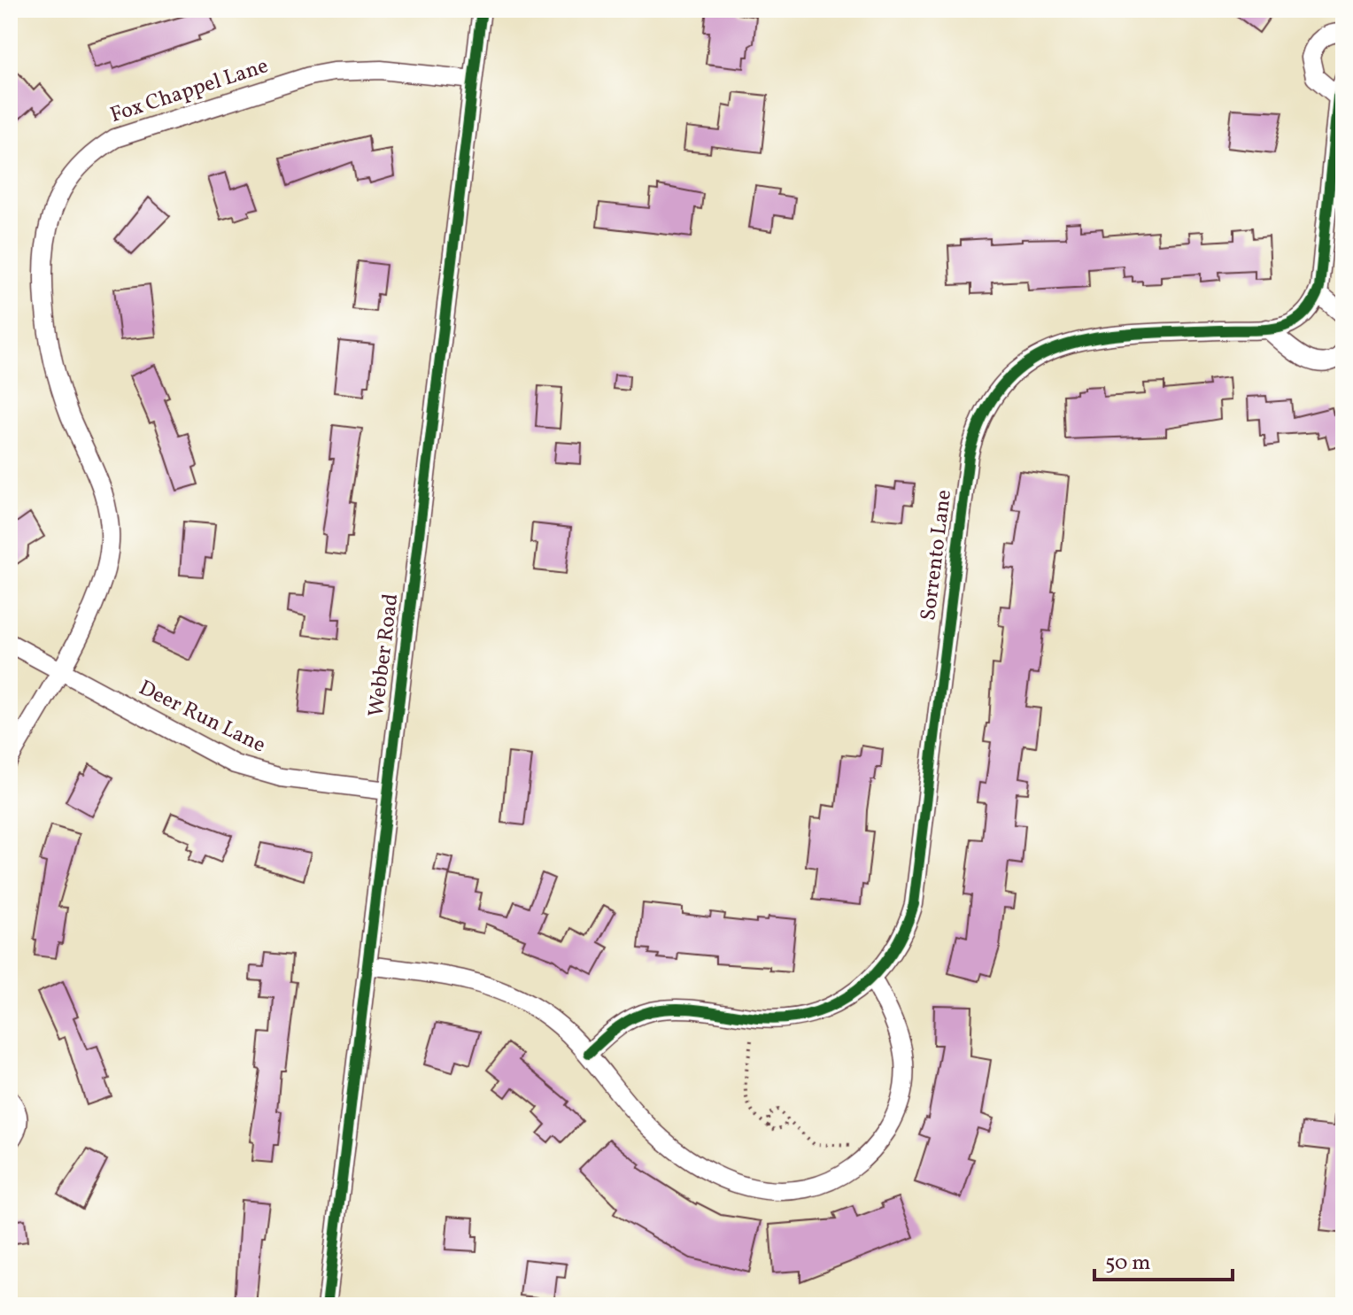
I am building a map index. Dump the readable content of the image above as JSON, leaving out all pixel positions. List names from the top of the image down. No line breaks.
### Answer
{"streets":{"street":["Fox Chappel Lane","Sorrento Lane","Webber Road","Deer Run Lane"]},"crossings":[["Fox Chappel Lane","Webber Road"],["Fox Chappel Lane","Deer Run Lane"],["Webber Road","Deer Run Lane"]],"scale_bar":"50 m"}
